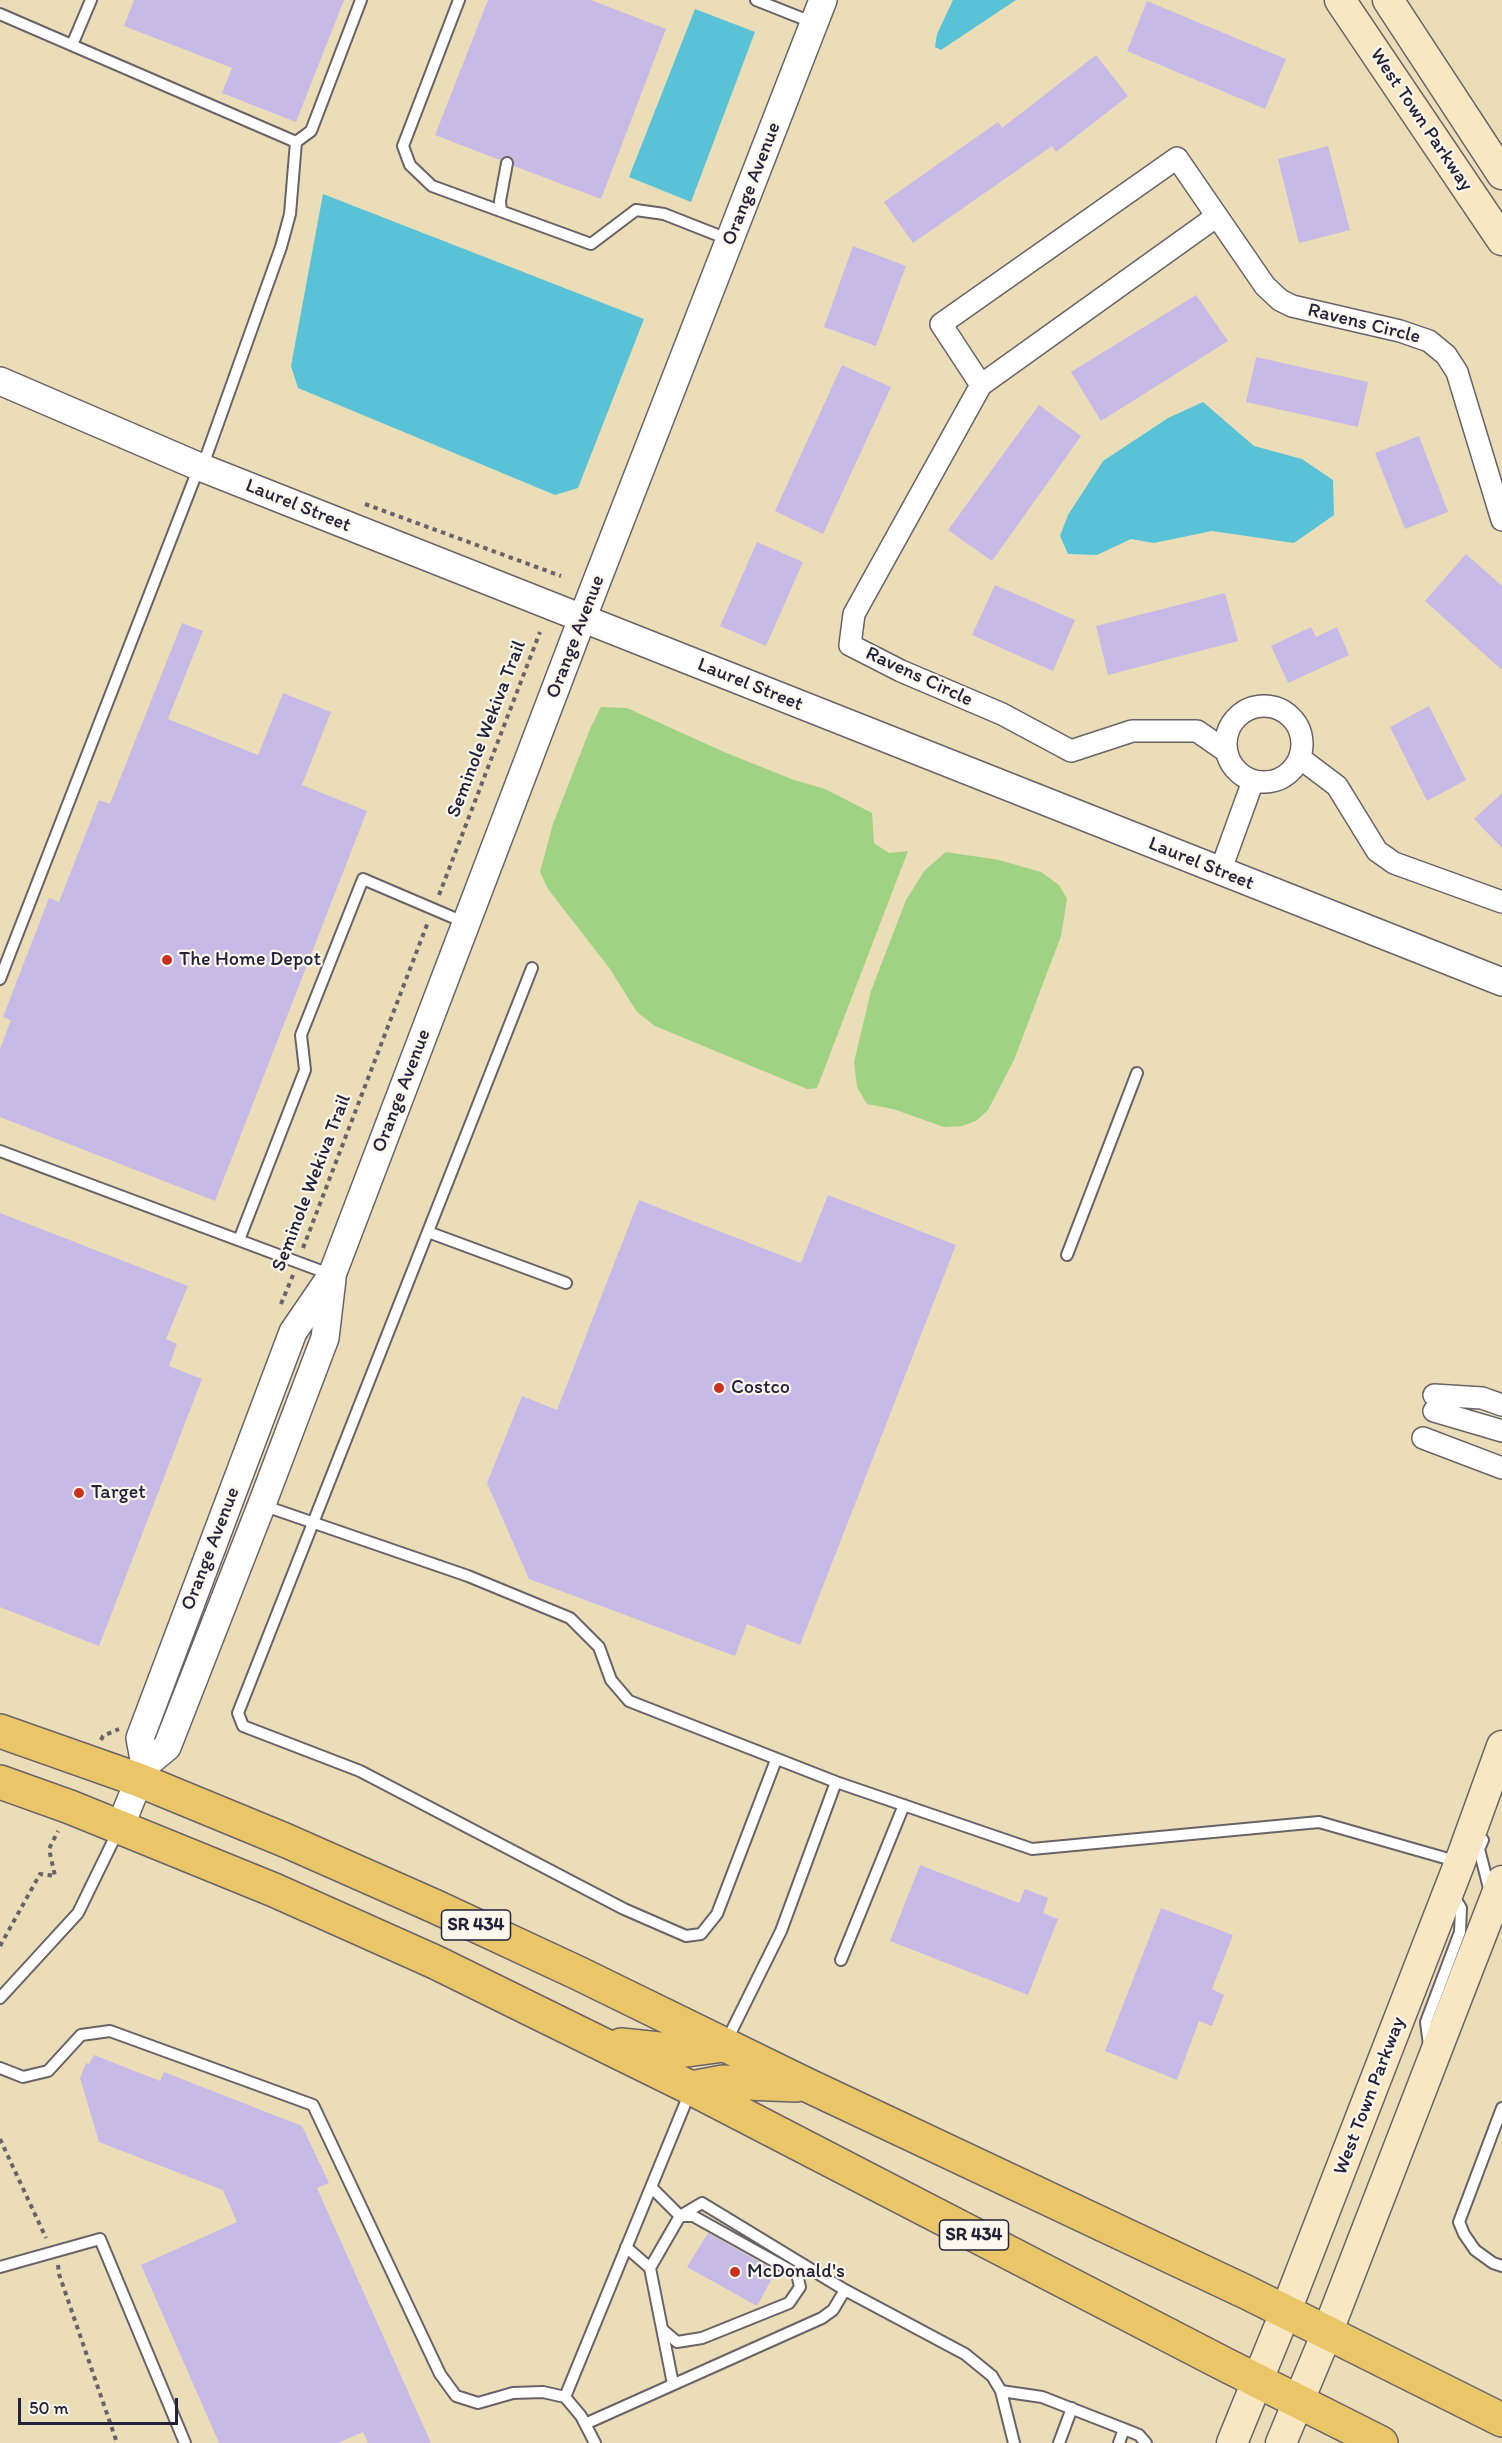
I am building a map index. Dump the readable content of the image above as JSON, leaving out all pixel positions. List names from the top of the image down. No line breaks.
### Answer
{"streets":{"main road":["West Town Parkway","SR 434"],"street":["Orange Avenue","Ravens Circle","Laurel Street"],"path":["Seminole Wekiva Trail"]},"crossings":[["West Town Parkway","SR 434"],["Orange Avenue","Laurel Street"],["Orange Avenue","SR 434"]],"places":["The Home Depot","Costco","Target","McDonald's"],"scale_bar":"50 m"}
